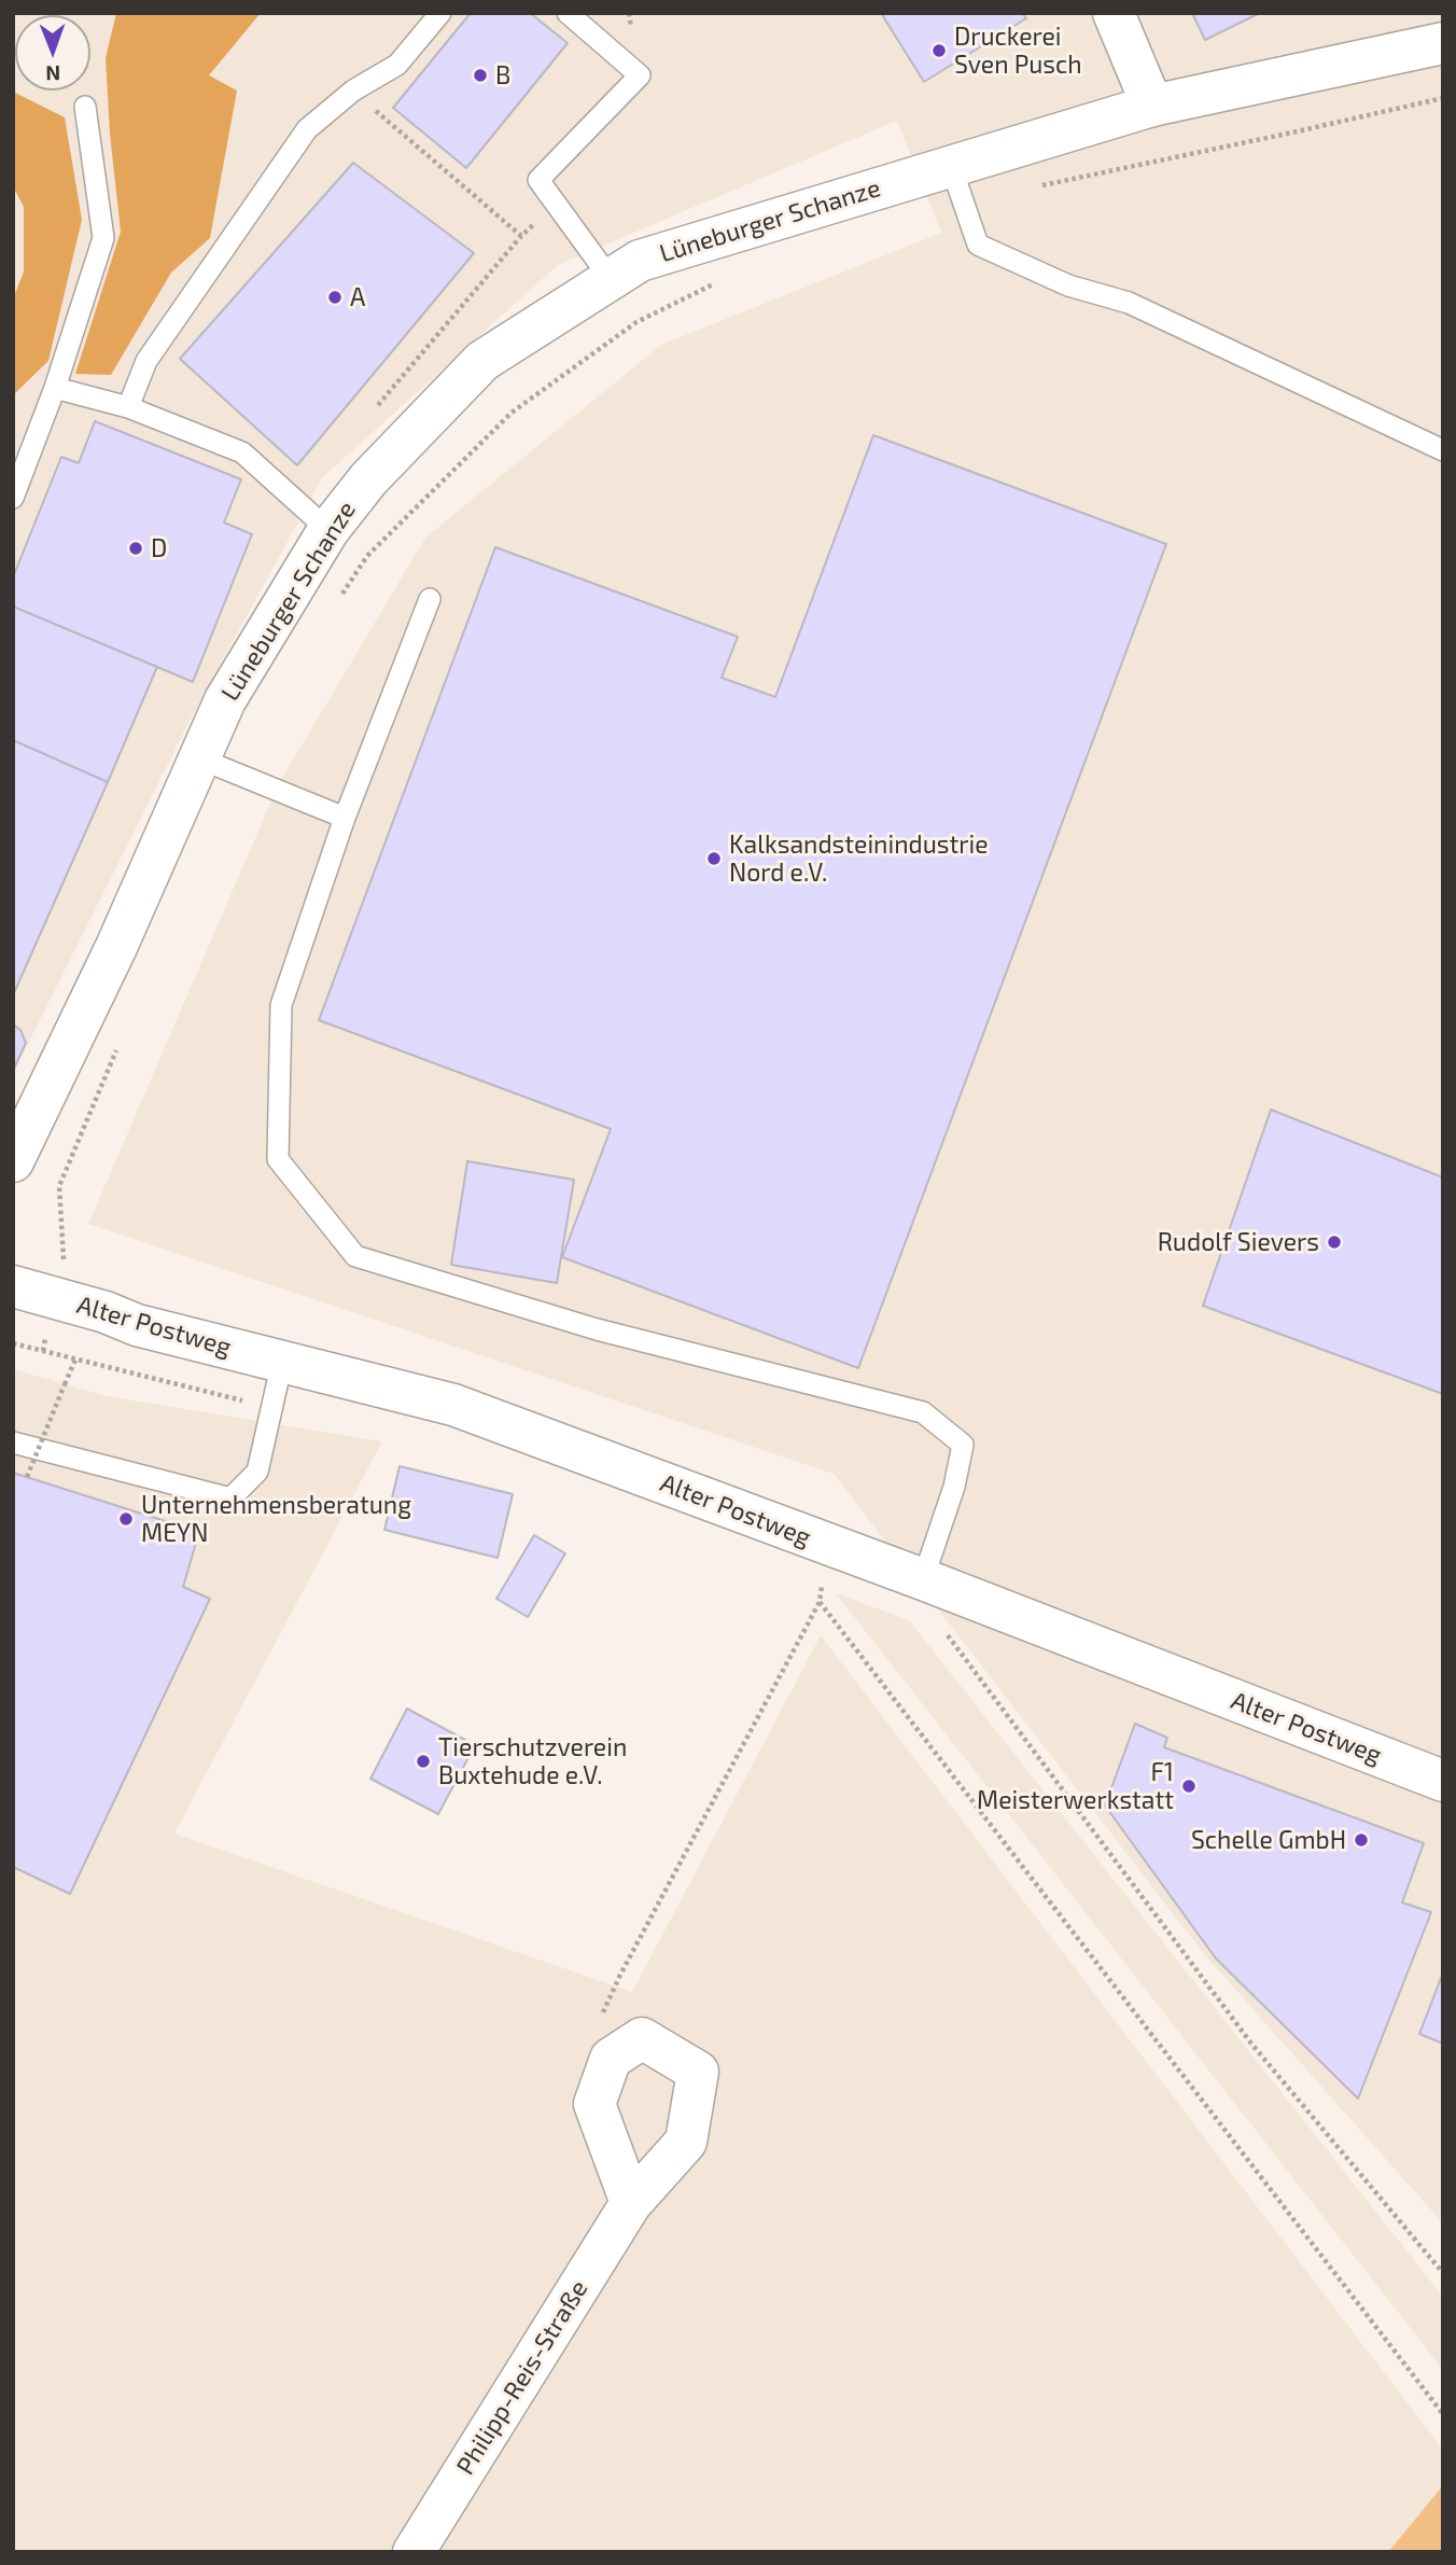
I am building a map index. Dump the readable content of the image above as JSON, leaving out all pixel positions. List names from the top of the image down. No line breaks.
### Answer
{"streets":{"street":["Lüneburger Schanze","Alter Postweg","Philipp-Reis-Straße"]},"places":["Druckerei Sven Pusch","B","A","D","Kalksandsteinindustrie Nord e.V.","Rudolf Sievers","Unternehmensberatung MEYN","Tierschutzverein Buxtehude e.V.","F1 Meisterwerkstatt","Schelle GmbH"],"north":"bottom"}
